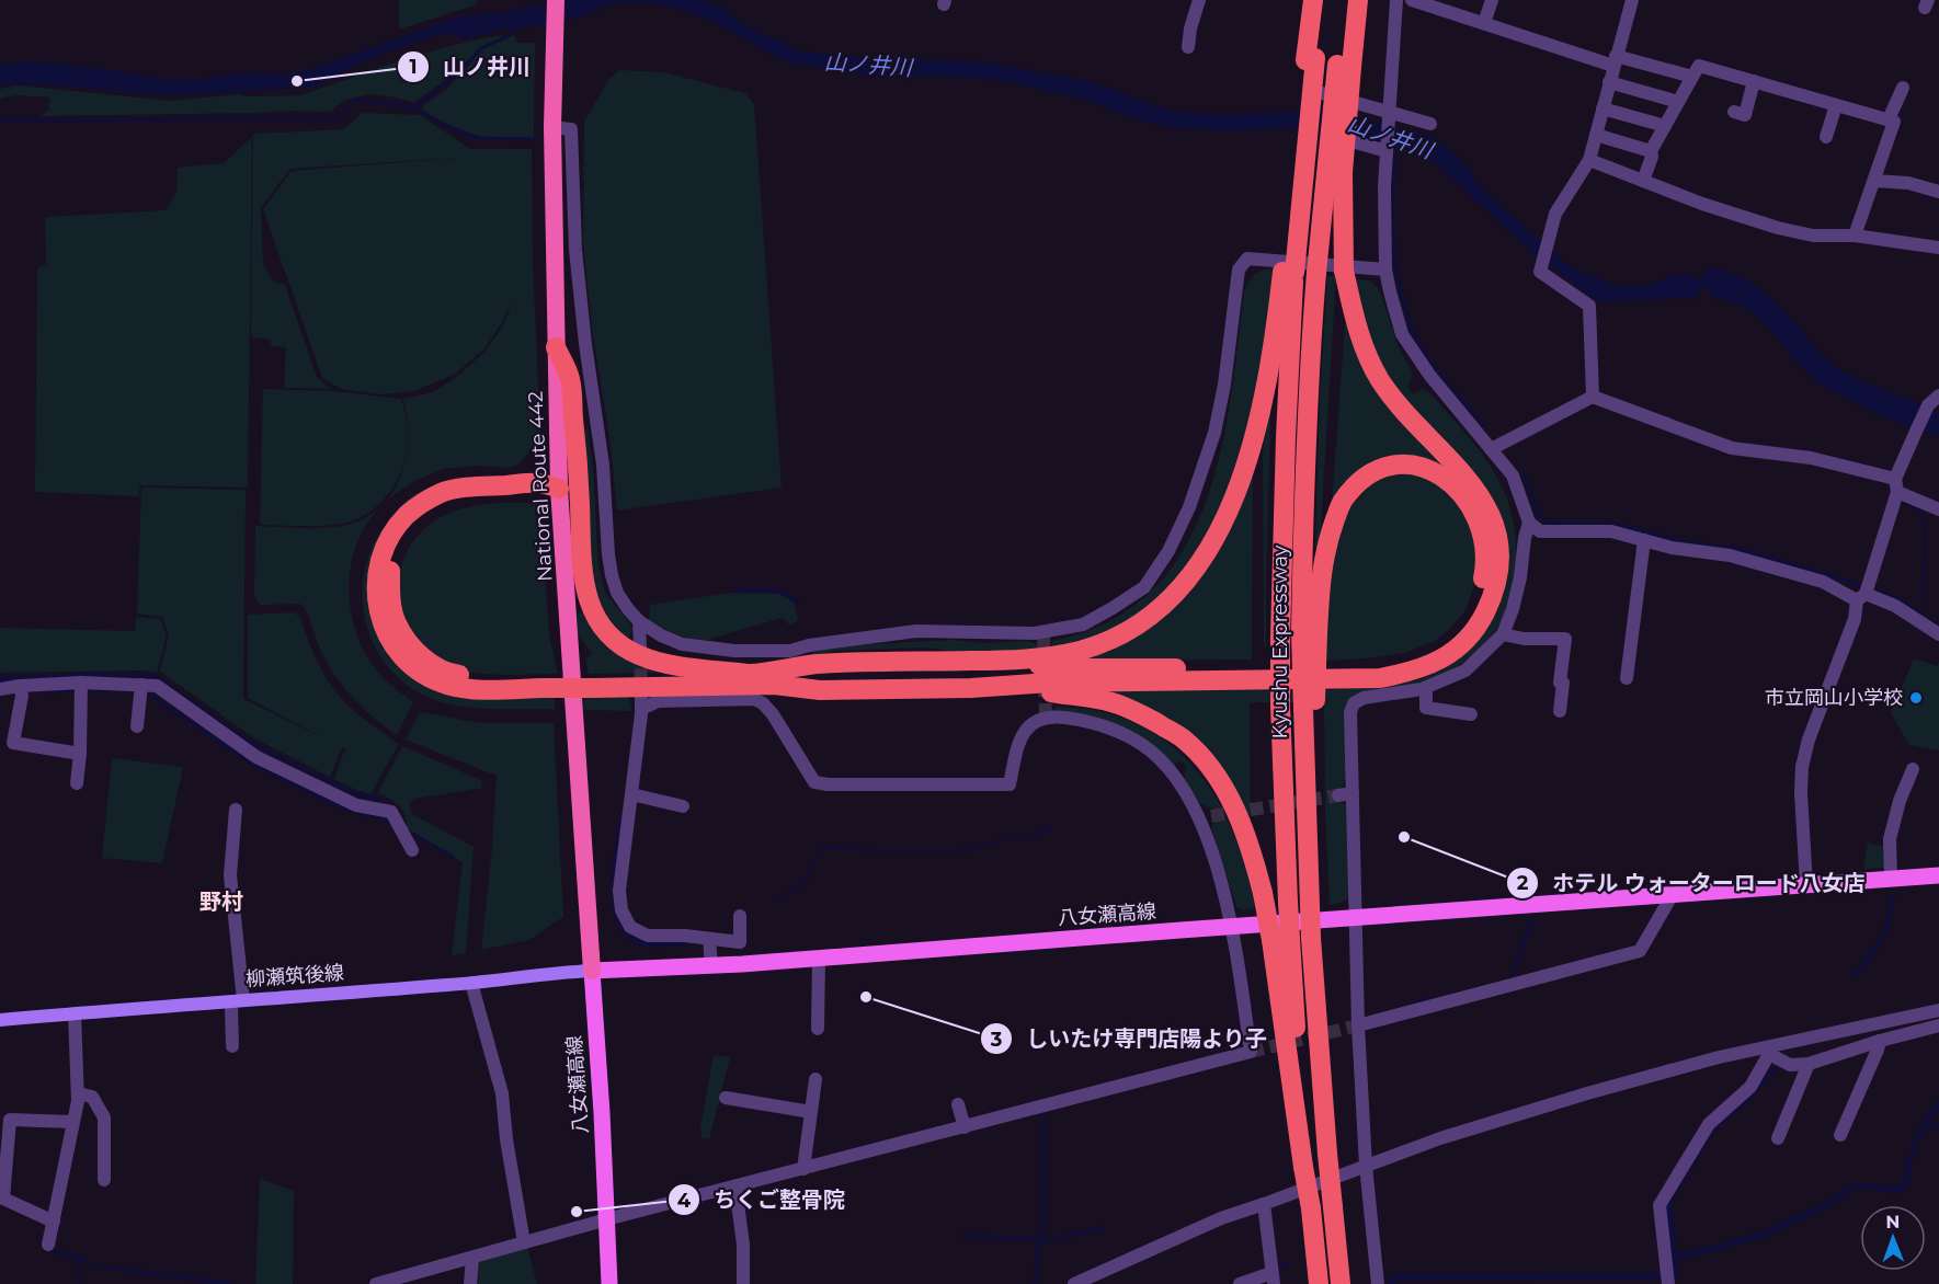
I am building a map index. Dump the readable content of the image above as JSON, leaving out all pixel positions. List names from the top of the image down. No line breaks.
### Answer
{"streets":{"highway":["National Route 442","Kyushu Expressway"],"main road":["八女瀬高線","柳瀬筑後線"]},"crossings":[["National Route 442","八女瀬高線"],["National Route 442","柳瀬筑後線"],["八女瀬高線","柳瀬筑後線"]],"districts":["野村"],"water":["山ノ井川"],"places":["山ノ井川","市立岡山小学校","ホテル ウォーターロード八女店","しいたけ専門店陽より子","ちくご整骨院"],"north":"top"}
